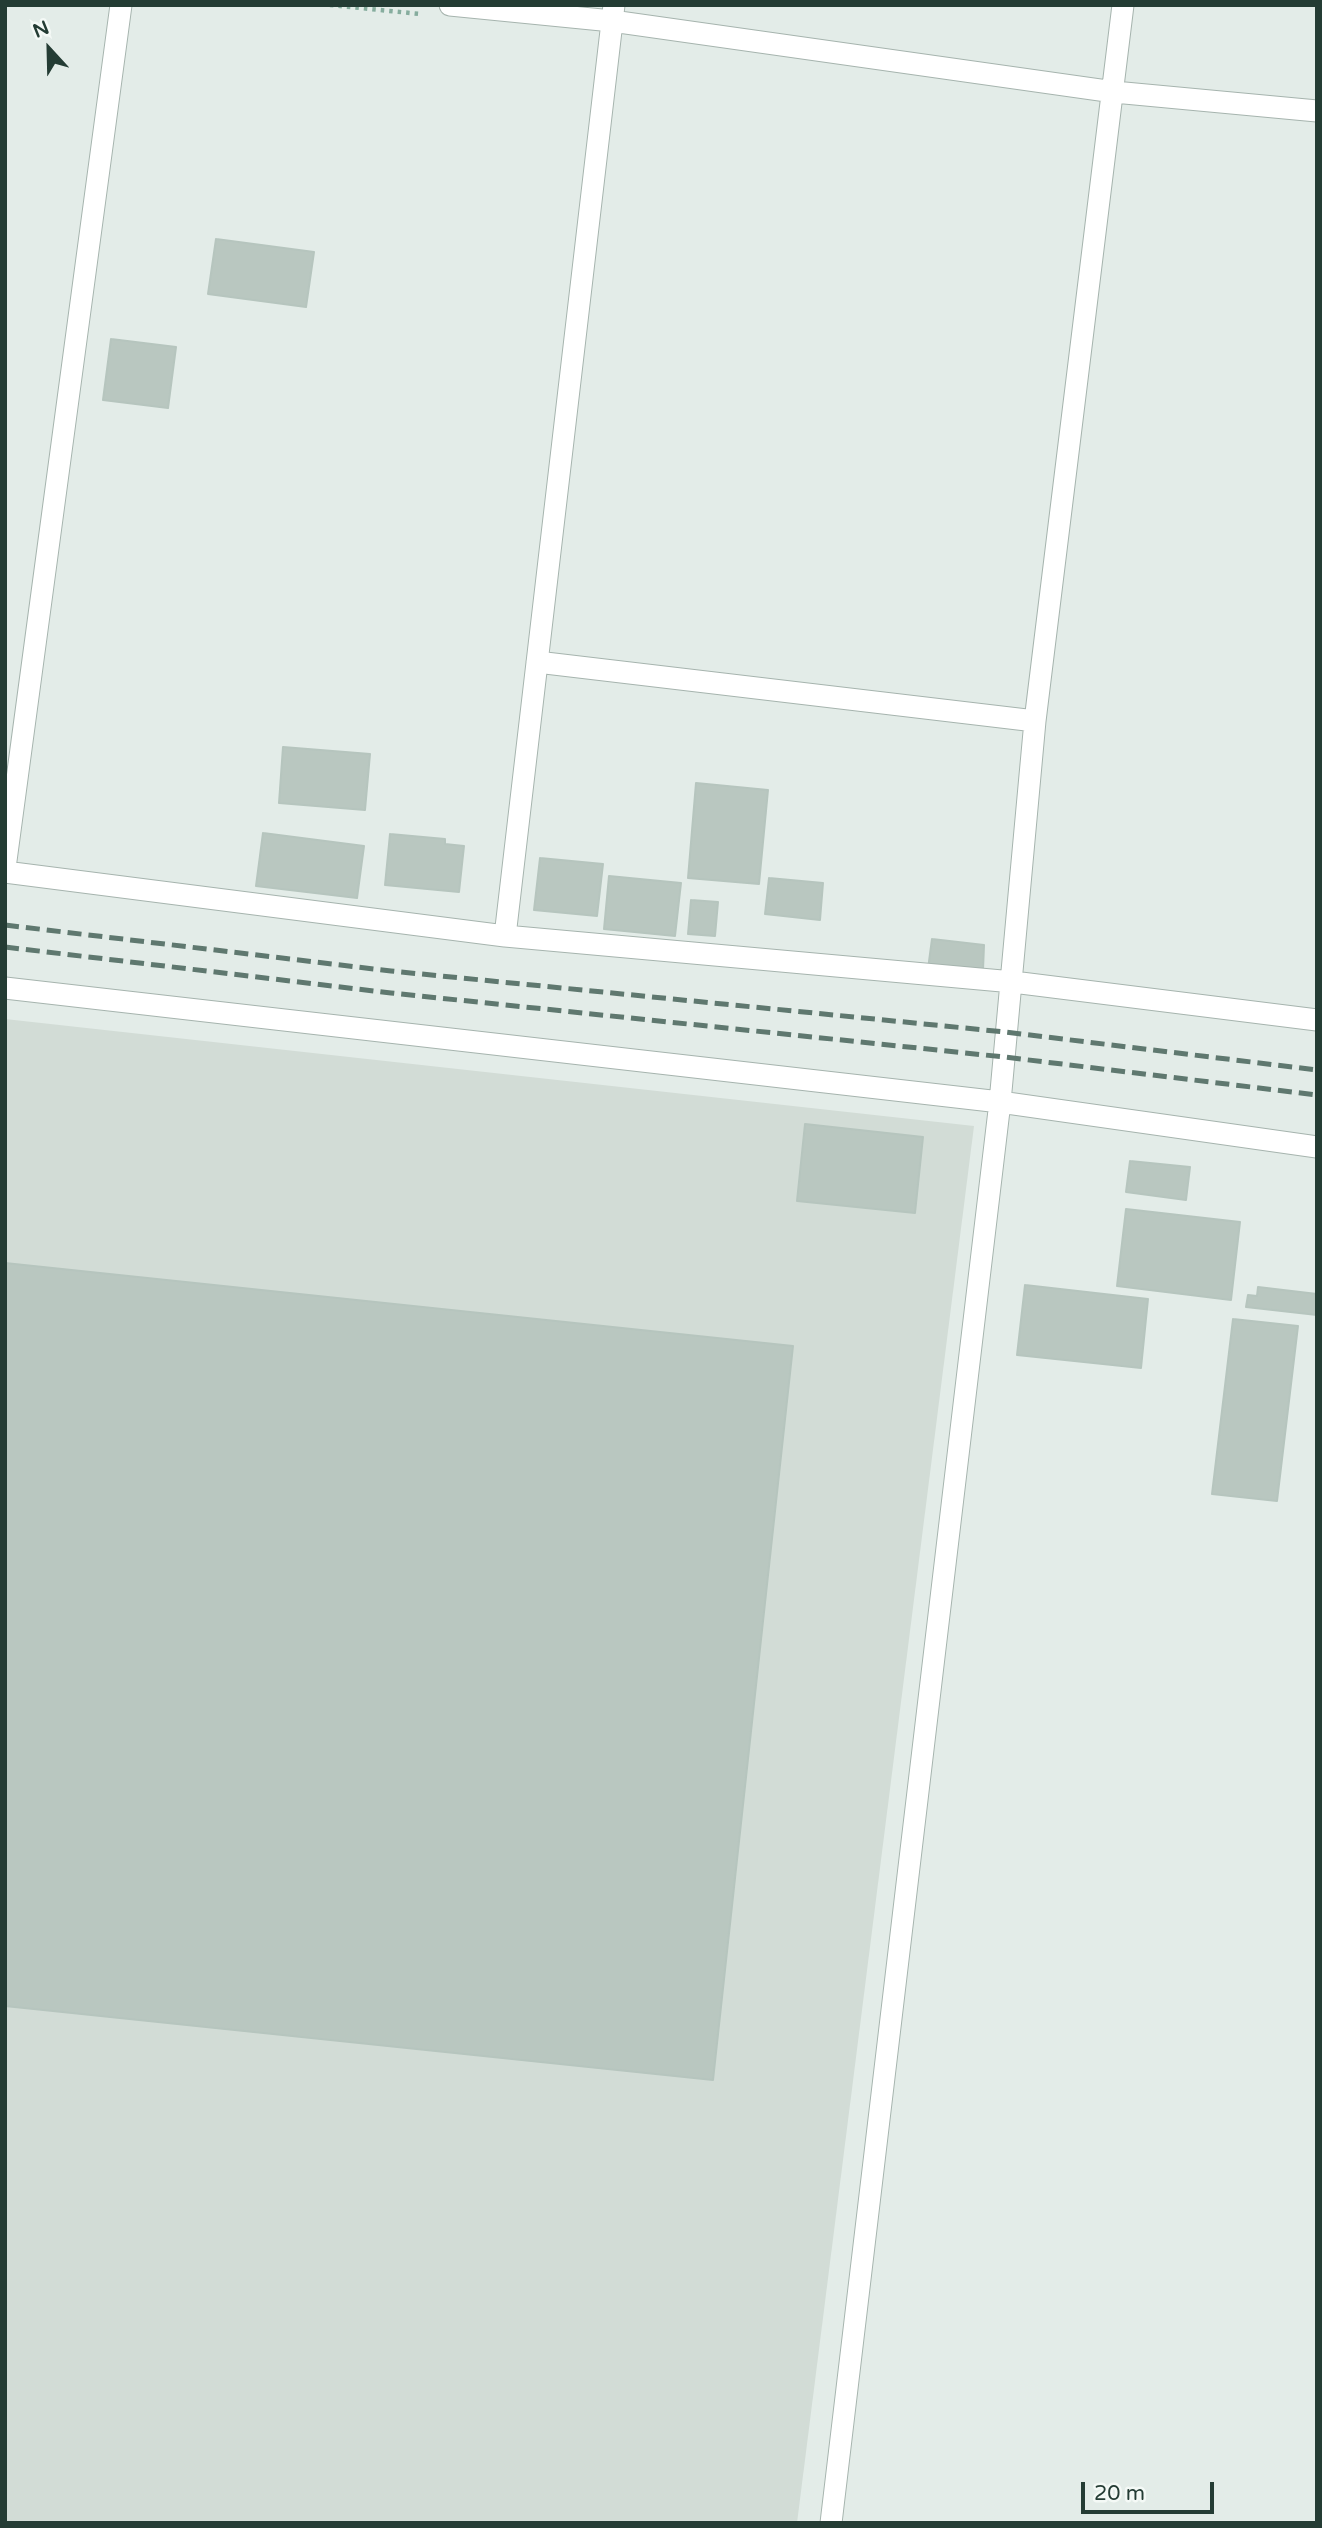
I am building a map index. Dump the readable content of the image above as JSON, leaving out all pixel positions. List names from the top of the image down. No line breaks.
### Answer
{"scale_bar":"20 m","north":"top"}
